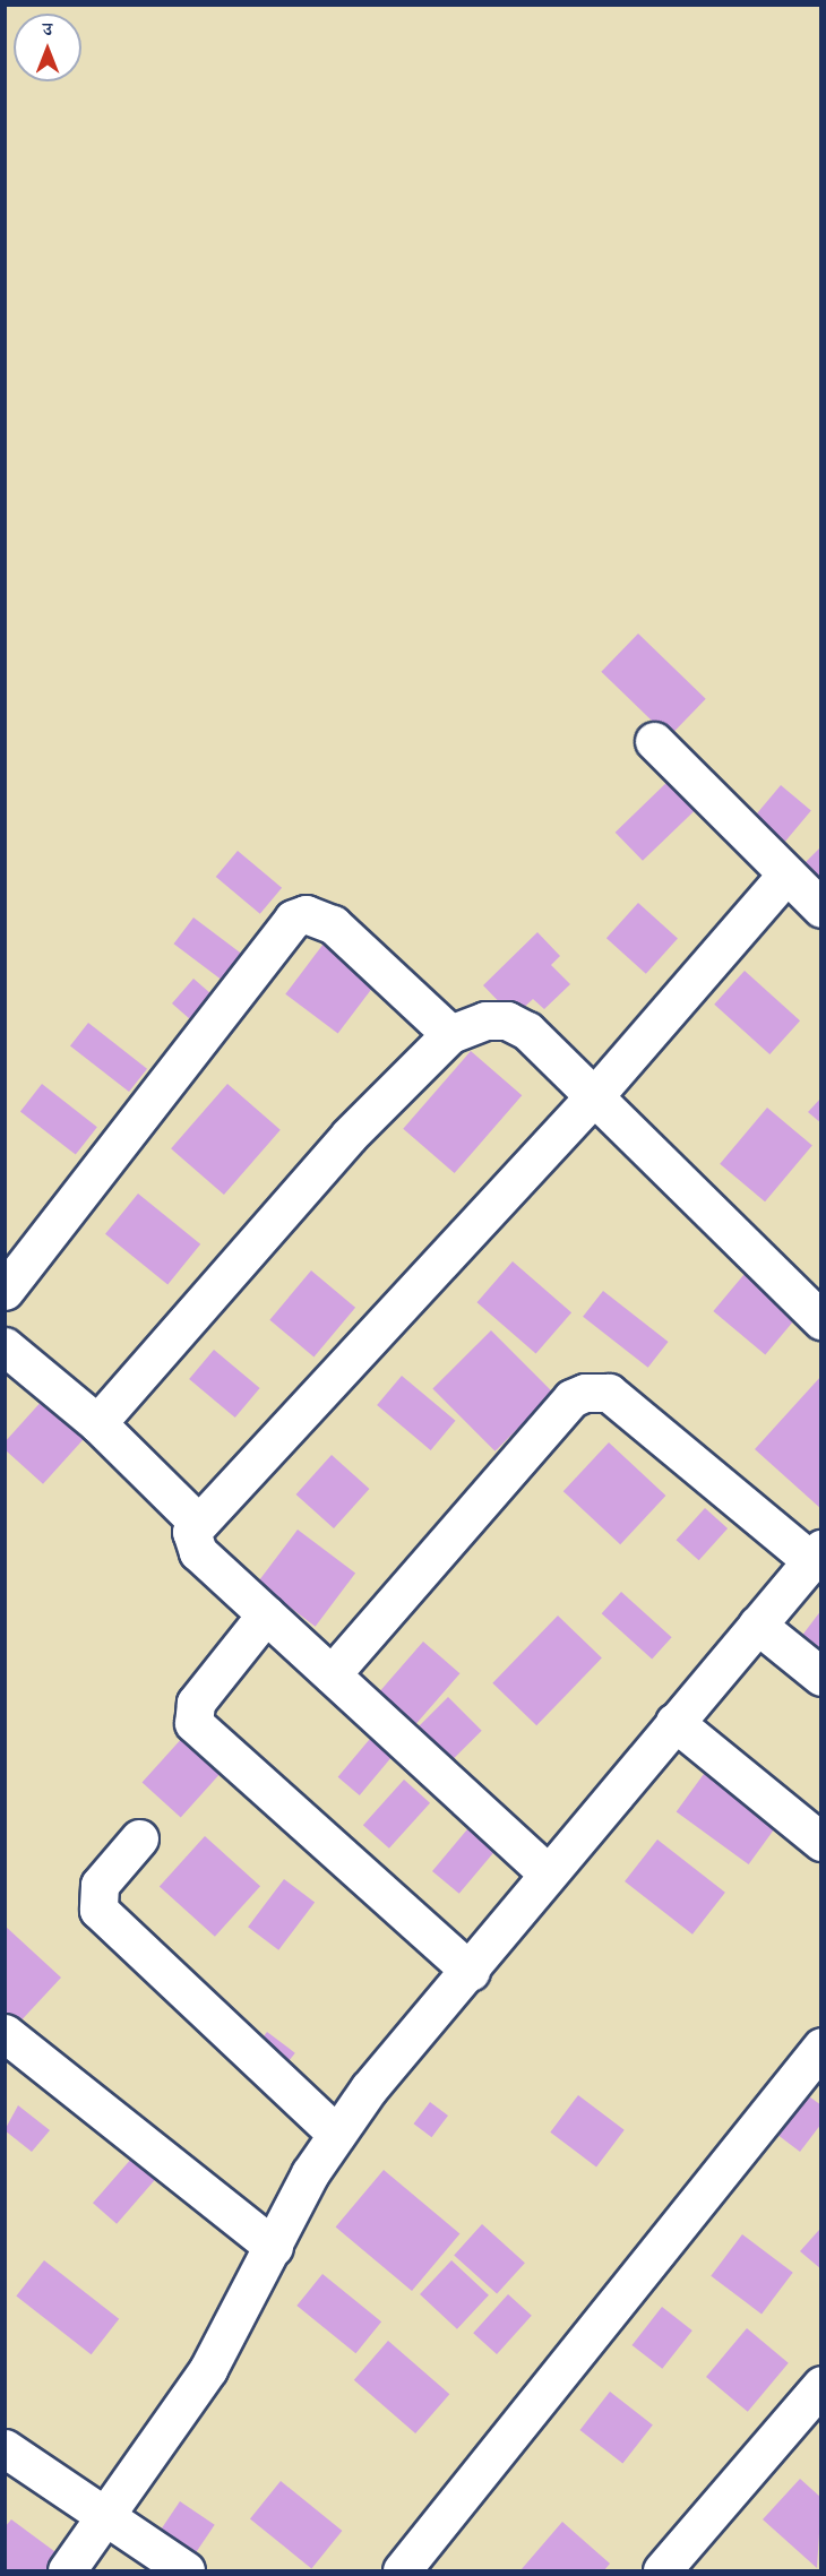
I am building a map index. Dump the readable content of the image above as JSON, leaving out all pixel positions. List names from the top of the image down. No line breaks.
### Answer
{"north":"top"}
